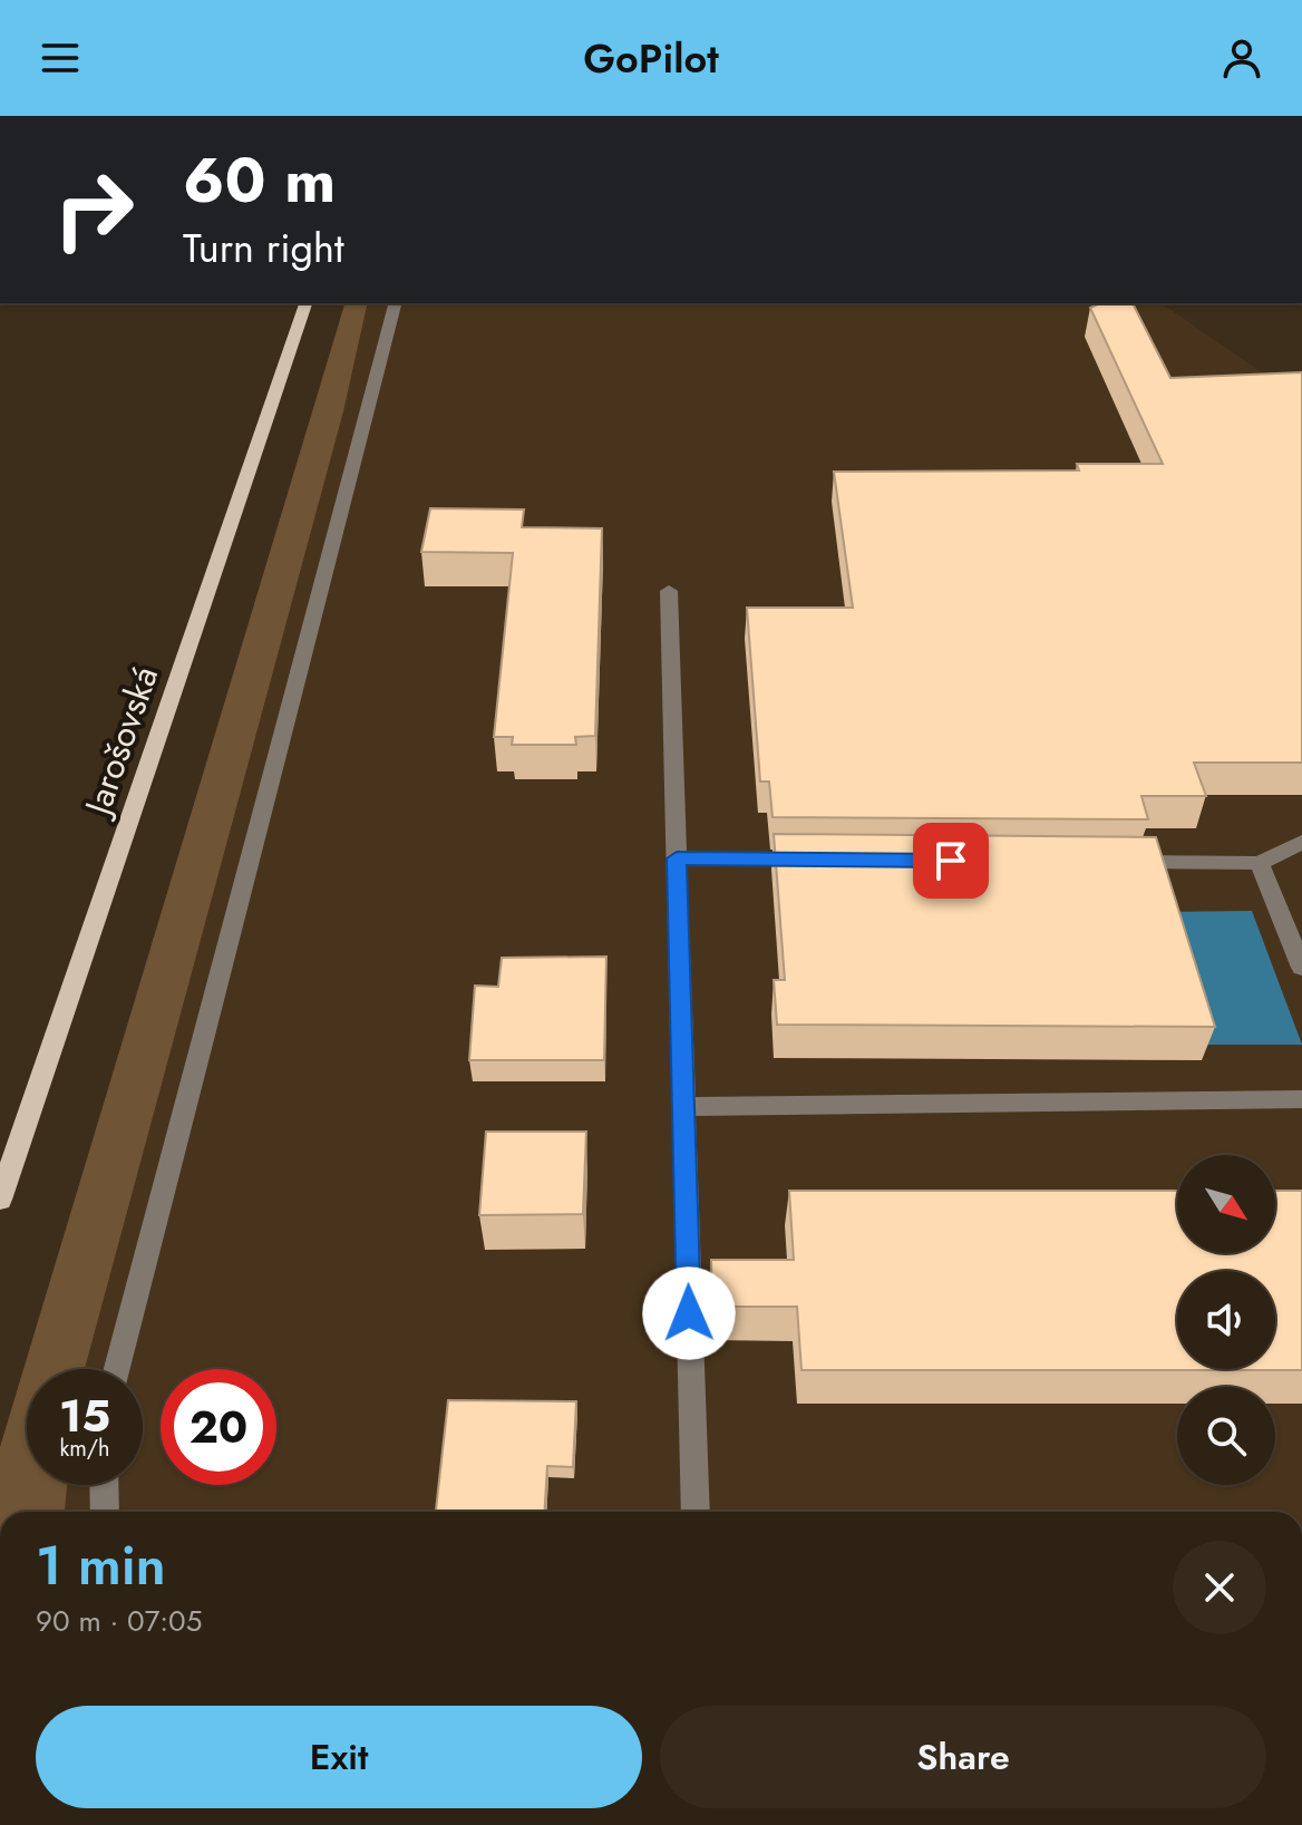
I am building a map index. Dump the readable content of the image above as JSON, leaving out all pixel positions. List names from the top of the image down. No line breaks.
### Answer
{"streets":{"main road":["Jarošovská"]},"north":"bottom right","page":{"header":"GoPilot","turn":["60 m","Turn right"],"speed":"15 km/h","limit":"20","heading":["1 min","90 m · 07:05"],"buttons":["Exit","Share"]}}
